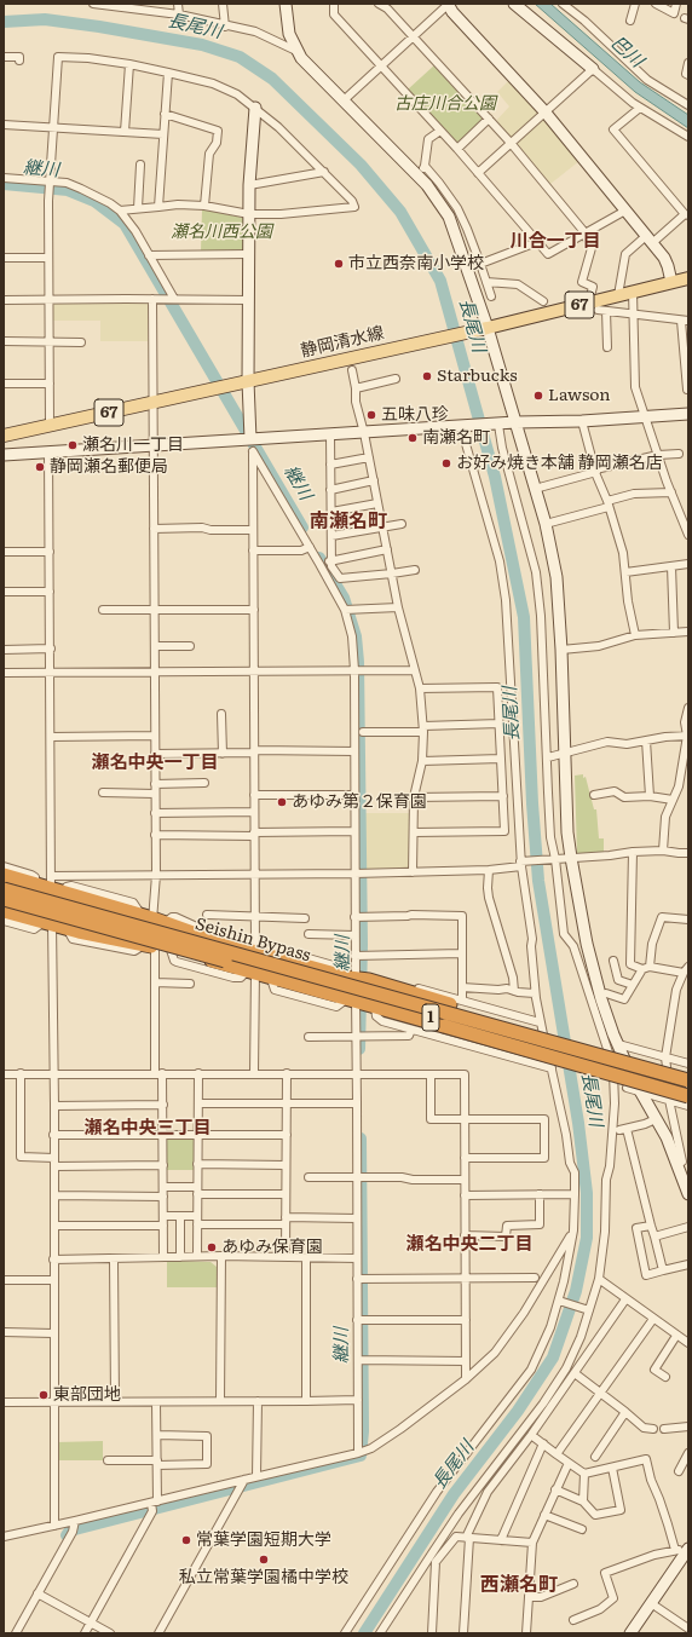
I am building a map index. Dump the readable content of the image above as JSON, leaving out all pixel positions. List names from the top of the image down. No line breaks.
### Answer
{"streets":{"highway":["Seishin Bypass","1"],"main road":["67","静岡清水線"]},"crossings":[["Seishin Bypass","1"]],"districts":["川合一丁目","南瀬名町","瀬名中央一丁目","瀬名中央三丁目","瀬名中央二丁目","西瀬名町"],"water":["長尾川","巴川","継川"],"parks":["古庄川合公園","瀬名川西公園"],"places":["市立西奈南小学校","Starbucks","Lawson","五味八珍","南瀬名町","瀬名川一丁目","お好み焼き本舗 静岡瀬名店","静岡瀬名郵便局","あゆみ第２保育園","あゆみ保育園","東部団地","常葉学園短期大学","私立常葉学園橘中学校"]}
